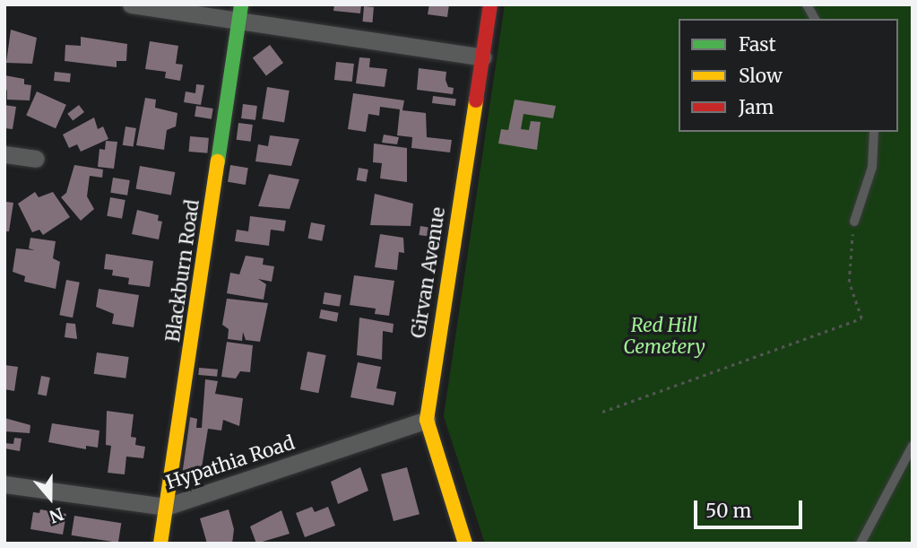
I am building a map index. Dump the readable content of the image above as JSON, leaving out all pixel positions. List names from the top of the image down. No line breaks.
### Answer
{"streets":{"street":["Blackburn Road","Girvan Avenue","Hypathia Road"]},"crossings":[["Blackburn Road","Hypathia Road"],["Girvan Avenue","Hypathia Road"]],"parks":["Red Hill Cemetery"],"legend":["Fast","Slow","Jam"],"scale_bar":"50 m","north":"bottom"}
